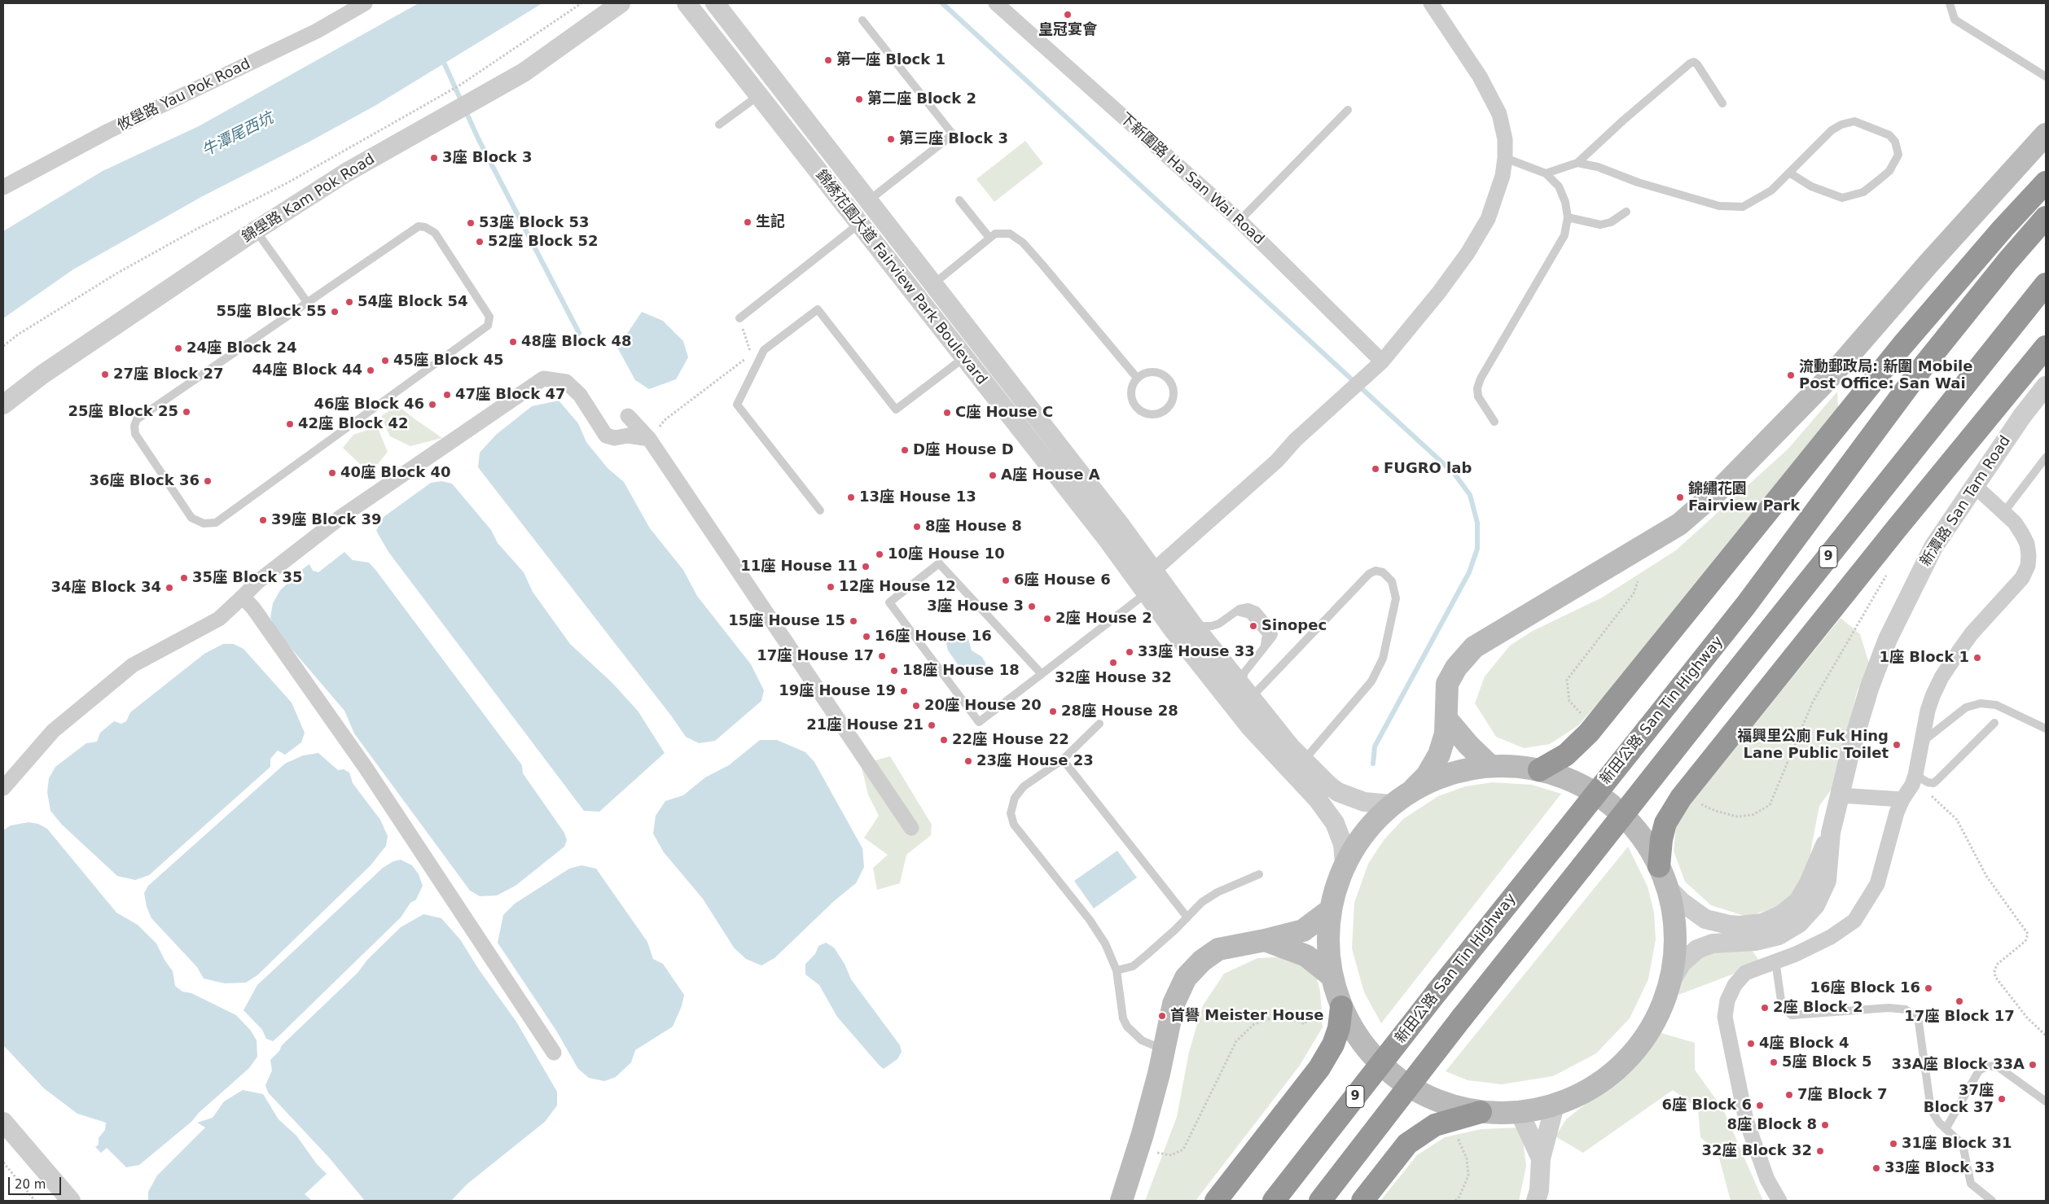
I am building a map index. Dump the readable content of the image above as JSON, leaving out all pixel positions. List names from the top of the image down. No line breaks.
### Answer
{"streets":{"highway":["9","新田公路 San Tin Highway"],"street":["攸壆路 Yau Pok Road","下新圍路 Ha San Wai Road","錦壆路 Kam Pok Road","錦綉花園大道 Fairview Park Boulevard","新潭路 San Tam Road"]},"water":["牛潭尾西坑"],"places":["皇冠宴會","第一座 Block 1","第二座 Block 2","第三座 Block 3","3座 Block 3","生記","53座 Block 53","52座 Block 52","54座 Block 54","55座 Block 55","48座 Block 48","24座 Block 24","45座 Block 45","44座 Block 44","27座 Block 27","流動郵政局: 新圍 Mobile Post Office: San Wai","47座 Block 47","46座 Block 46","25座 Block 25","C座 House C","42座 Block 42","D座 House D","FUGRO lab","40座 Block 40","A座 House A","36座 Block 36","13座 House 13","錦繡花園 Fairview Park","39座 Block 39","8座 House 8","10座 House 10","11座 House 11","35座 Block 35","6座 House 6","12座 House 12","34座 Block 34","3座 House 3","2座 House 2","15座 House 15","Sinopec","16座 House 16","33座 House 33","17座 House 17","1座 Block 1","32座 House 32","18座 House 18","19座 House 19","20座 House 20","28座 House 28","21座 House 21","22座 House 22","福興里公廁 Fuk Hing Lane Public Toilet","23座 House 23","16座 Block 16","17座 Block 17","2座 Block 2","首譽 Meister House","4座 Block 4","5座 Block 5","33A座 Block 33A","7座 Block 7","37座 Block 37","6座 Block 6","8座 Block 8","31座 Block 31","32座 Block 32","33座 Block 33"],"scale_bar":"20 m"}
